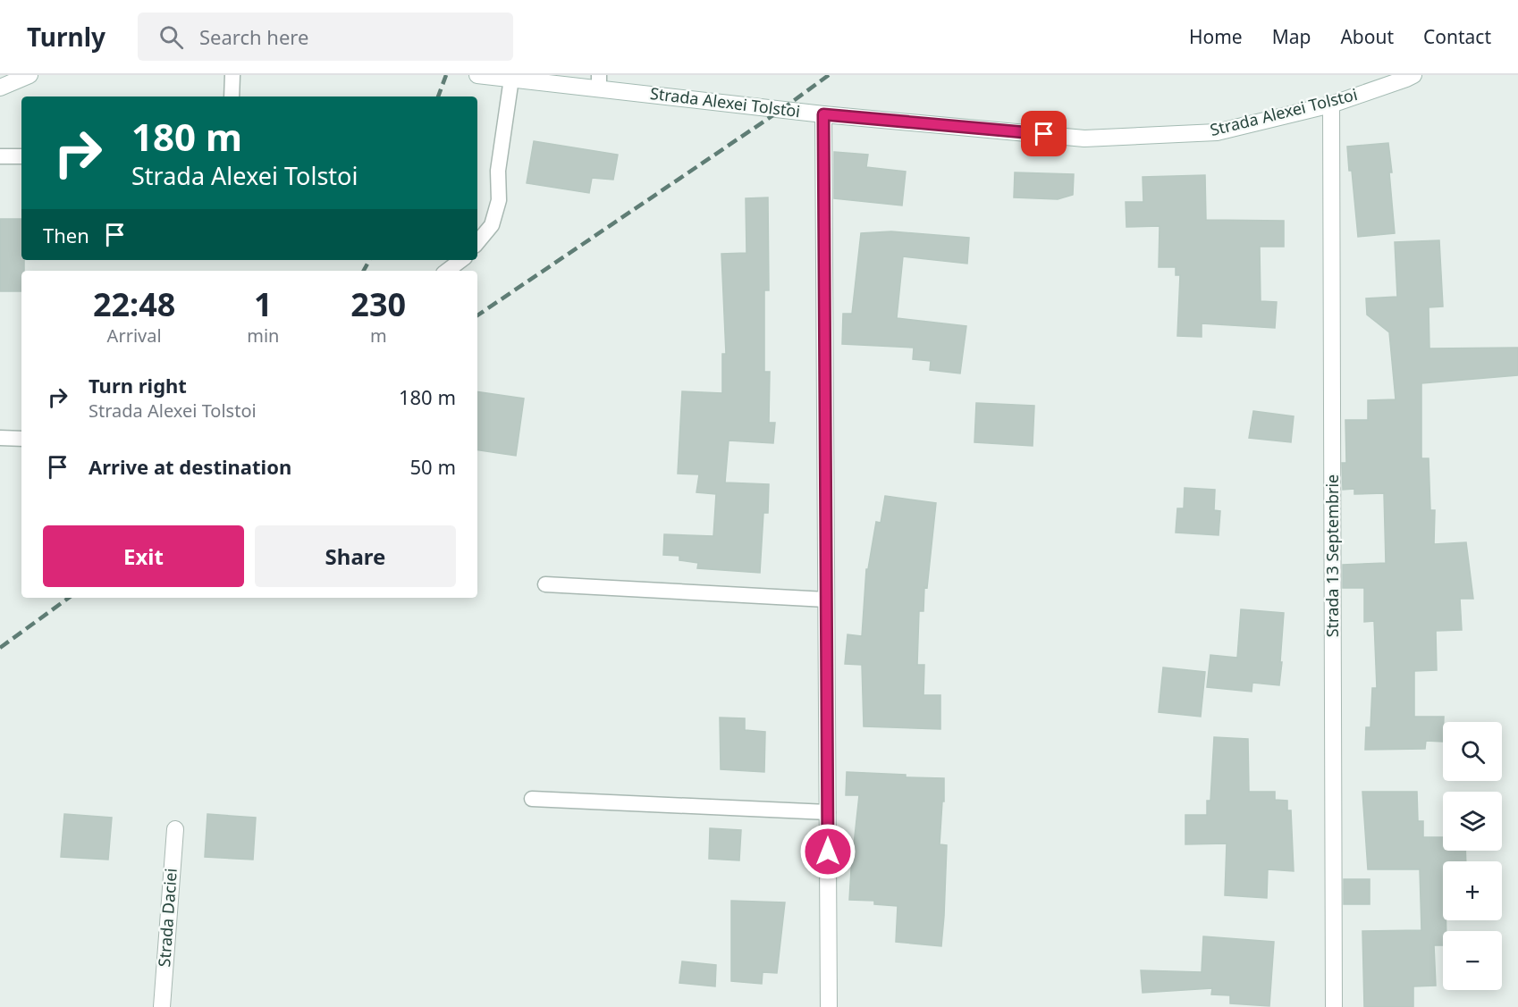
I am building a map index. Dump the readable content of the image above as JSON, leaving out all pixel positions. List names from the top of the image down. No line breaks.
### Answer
{"streets":{"street":["Strada Alexei Tolstoi","Strada 13 Septembrie","Strada Daciei"]},"crossings":[["Strada Alexei Tolstoi","Strada 13 Septembrie"]],"page":{"header":"Turnly","search":"Search here","nav":["Home","Map","About","Contact"],"turn":["180 m","Strada Alexei Tolstoi"],"then":"Then","eta":["22:48","Arrival","1","min","230","m"],"list":[{"name":"Turn right","note":"Strada Alexei Tolstoi","value":"180 m"},{"name":"Arrive at destination","value":"50 m"}],"buttons":["Exit","Share"],"map_buttons":["+","−"]}}
